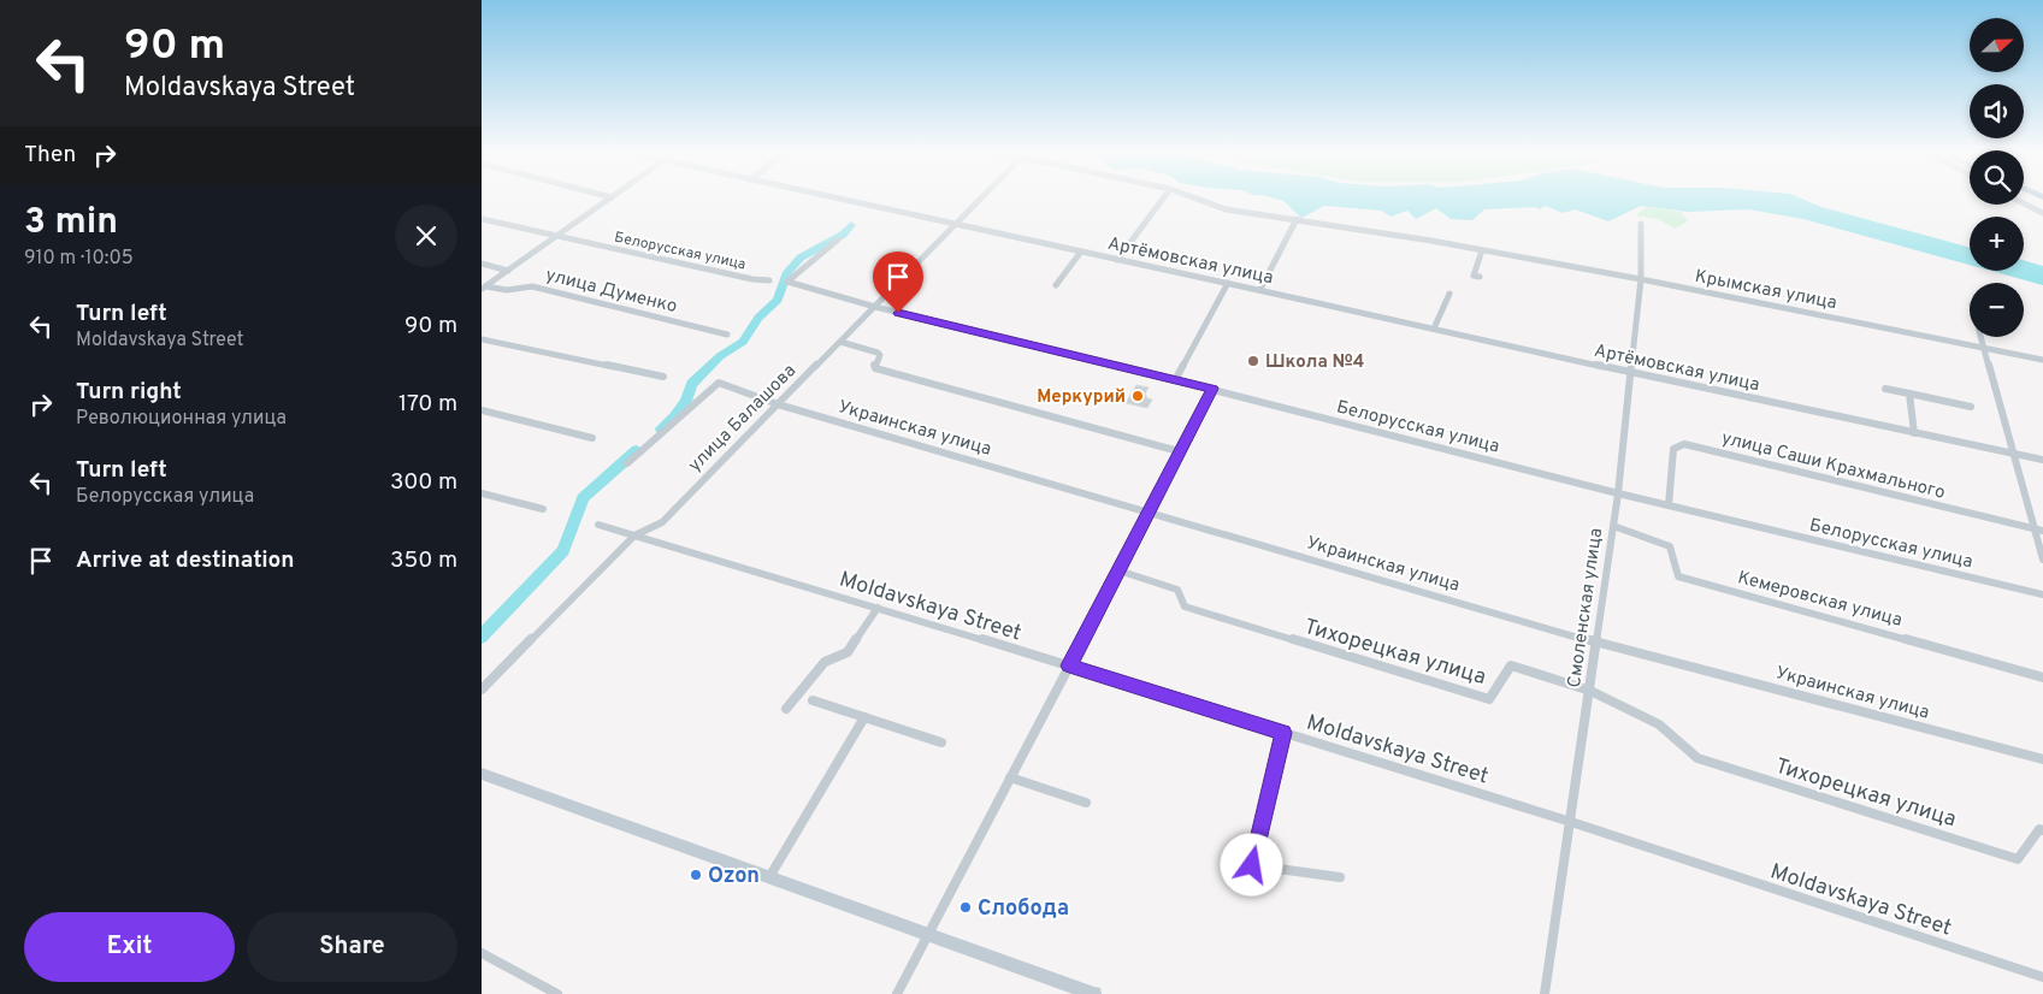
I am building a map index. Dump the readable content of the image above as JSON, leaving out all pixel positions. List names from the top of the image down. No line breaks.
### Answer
{"streets":{"street":["Белорусская улица","Артёмовская улица","Крымская улица","улица Думенко","улица Балашова","Украинская улица","улица Саши Крахмального","Кемеровская улица","Moldavskaya Street","Смоленская улица","Тихорецкая улица"]},"crossings":[["Белорусская улица","улица Балашова"],["Белорусская улица","улица Саши Крахмального"],["Белорусская улица","Смоленская улица"],["Артёмовская улица","улица Балашова"],["Артёмовская улица","Смоленская улица"],["Крымская улица","Смоленская улица"],["улица Балашова","Украинская улица"],["улица Балашова","Moldavskaya Street"],["Украинская улица","Смоленская улица"],["Кемеровская улица","Смоленская улица"],["Moldavskaya Street","Смоленская улица"],["Смоленская улица","Тихорецкая улица"]],"places":["Школа №4","Меркурий","Ozon","Слобода"],"north":"right","page":{"turn":["90 m","Moldavskaya Street"],"map_buttons":["+","−"],"then":"Then","heading":["3 min","910 m · 10:05"],"list":[{"name":"Turn left","note":"Moldavskaya Street","value":"90 m"},{"name":"Turn right","note":"Революционная улица","value":"170 m"},{"name":"Turn left","note":"Белорусская улица","value":"300 m"},{"name":"Arrive at destination","value":"350 m"}],"buttons":["Exit","Share"]}}
